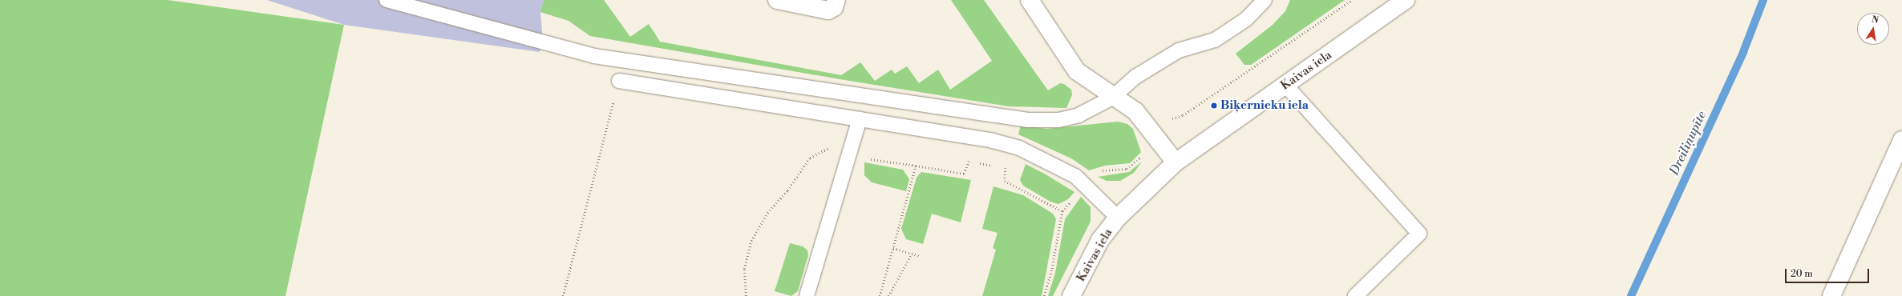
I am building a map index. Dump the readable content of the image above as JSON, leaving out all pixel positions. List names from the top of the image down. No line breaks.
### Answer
{"streets":{"street":["Kaivas iela"]},"water":["Dreiliņupīte"],"places":["Biķernieku iela"],"scale_bar":"20 m","north":"top"}
